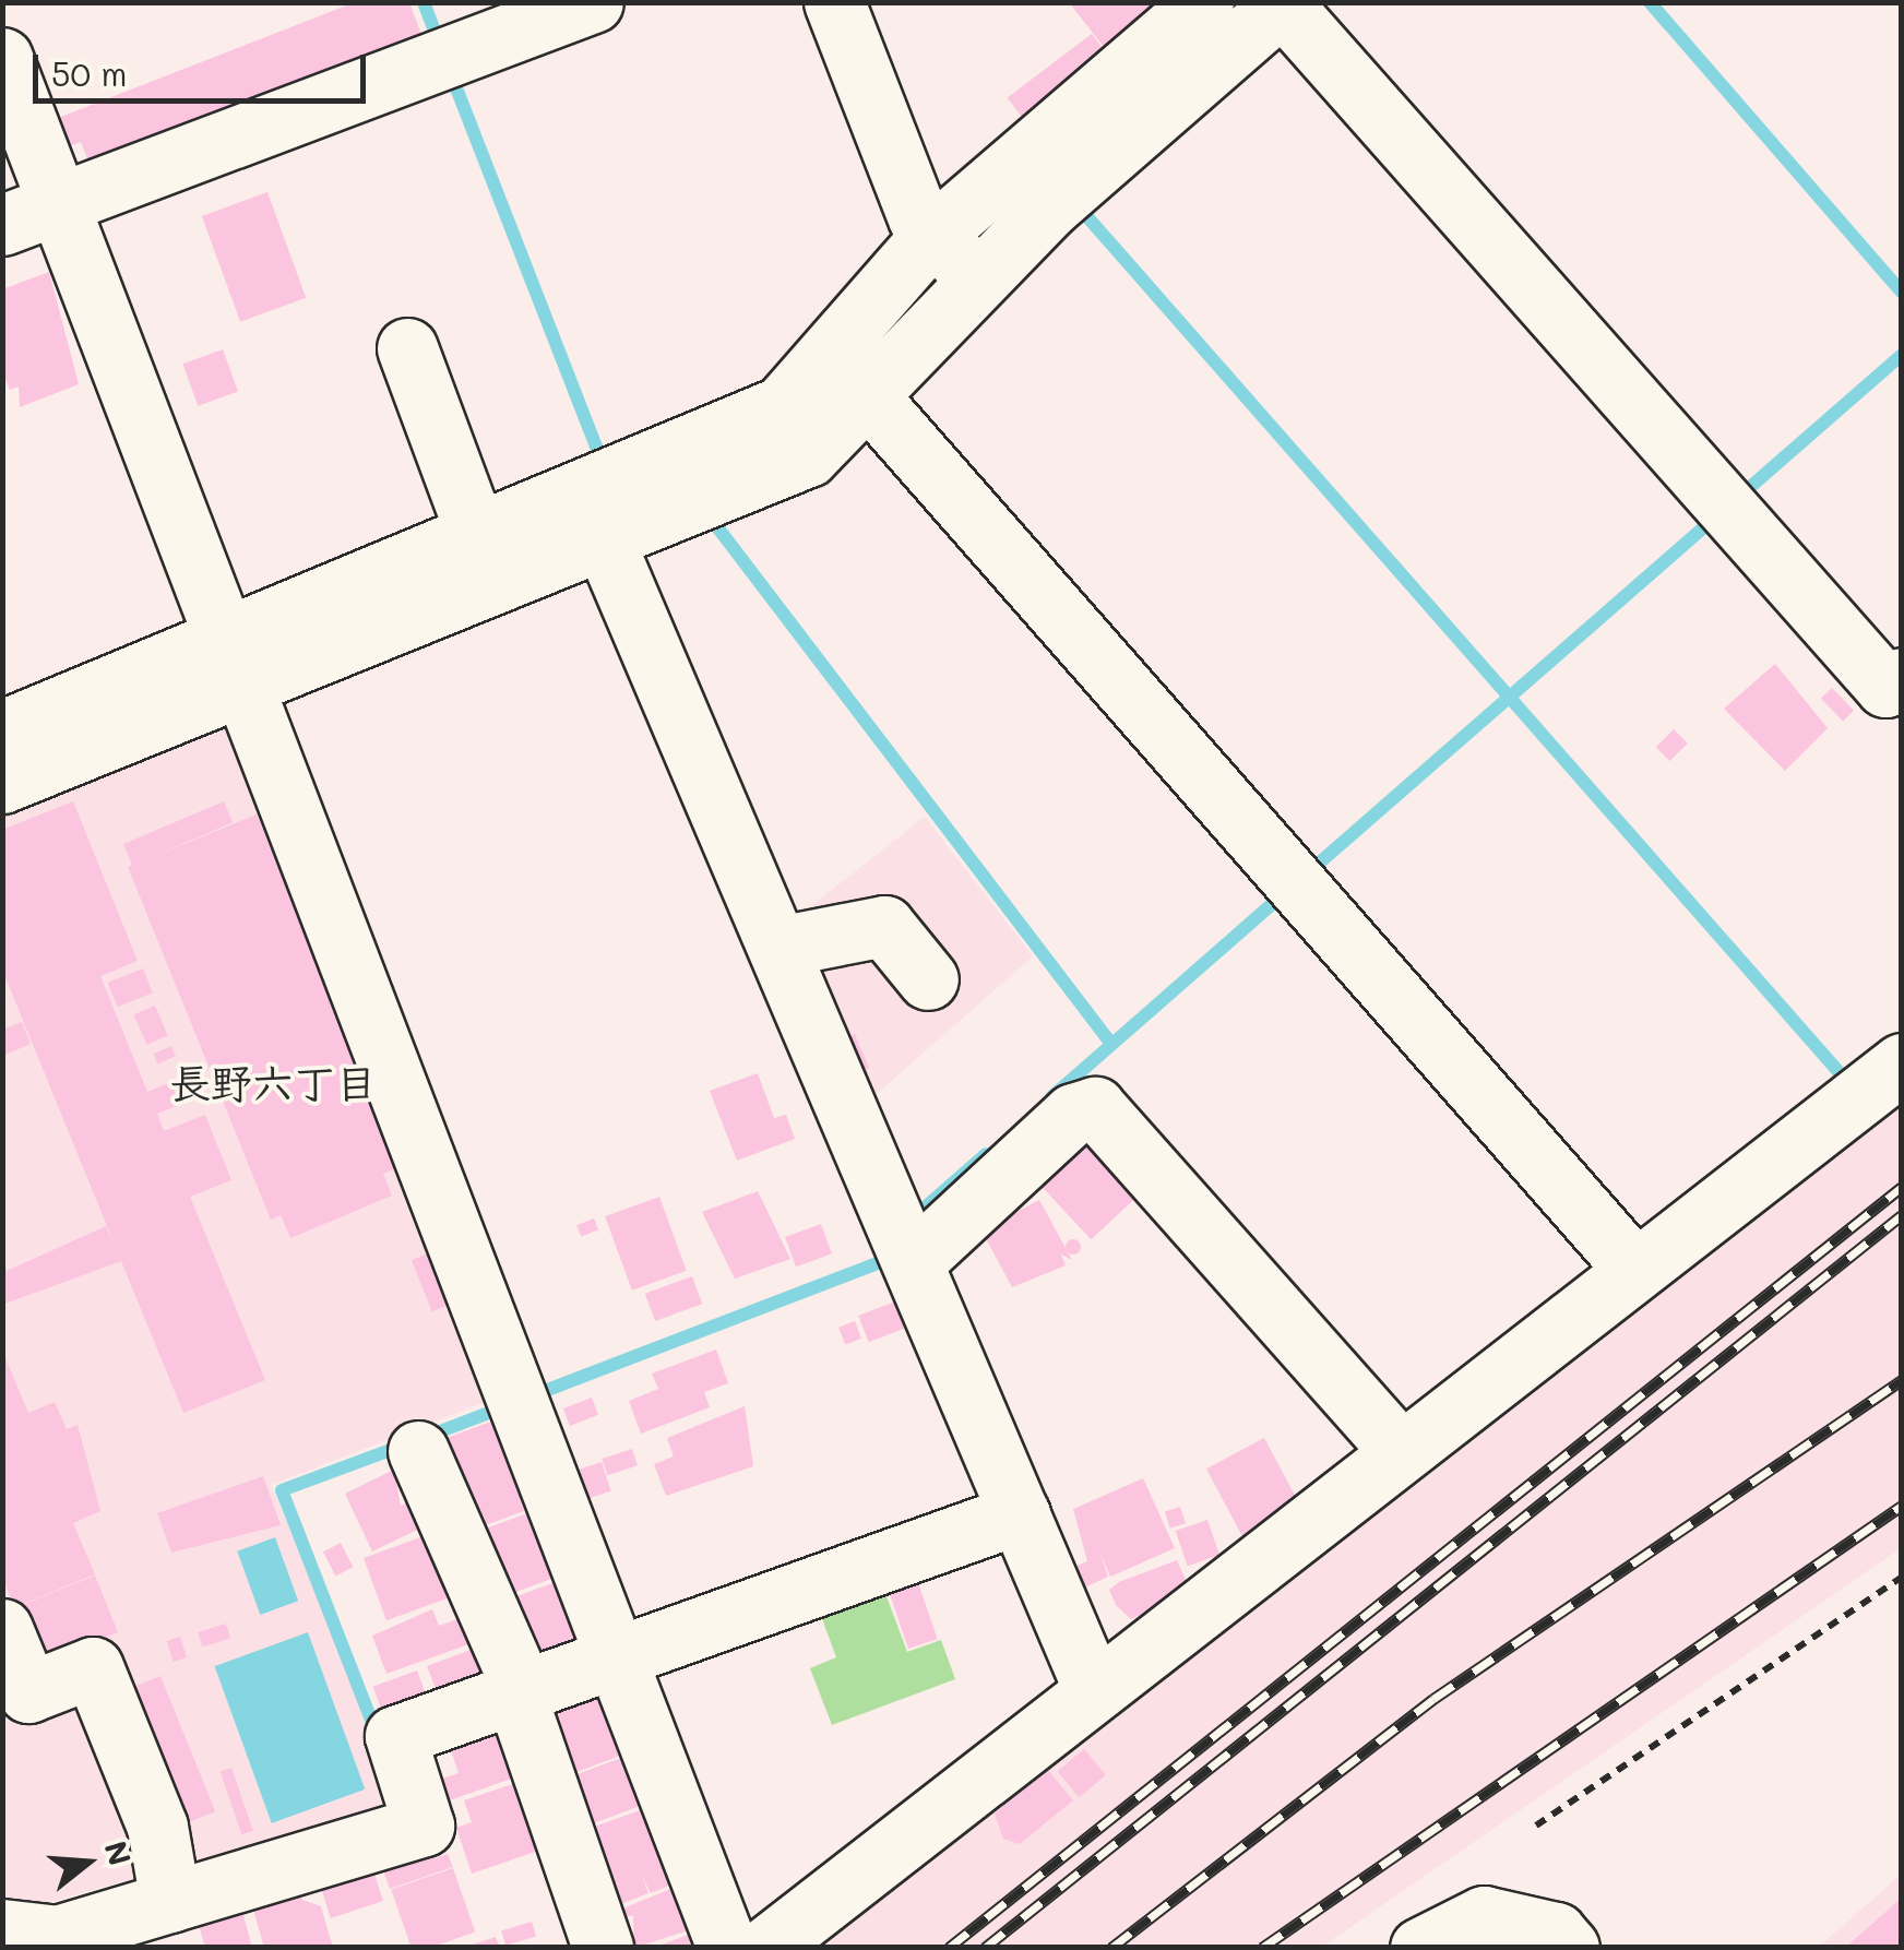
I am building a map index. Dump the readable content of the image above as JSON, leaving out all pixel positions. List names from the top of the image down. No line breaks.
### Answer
{"districts":["長野六丁目"],"scale_bar":"50 m","north":"right"}
